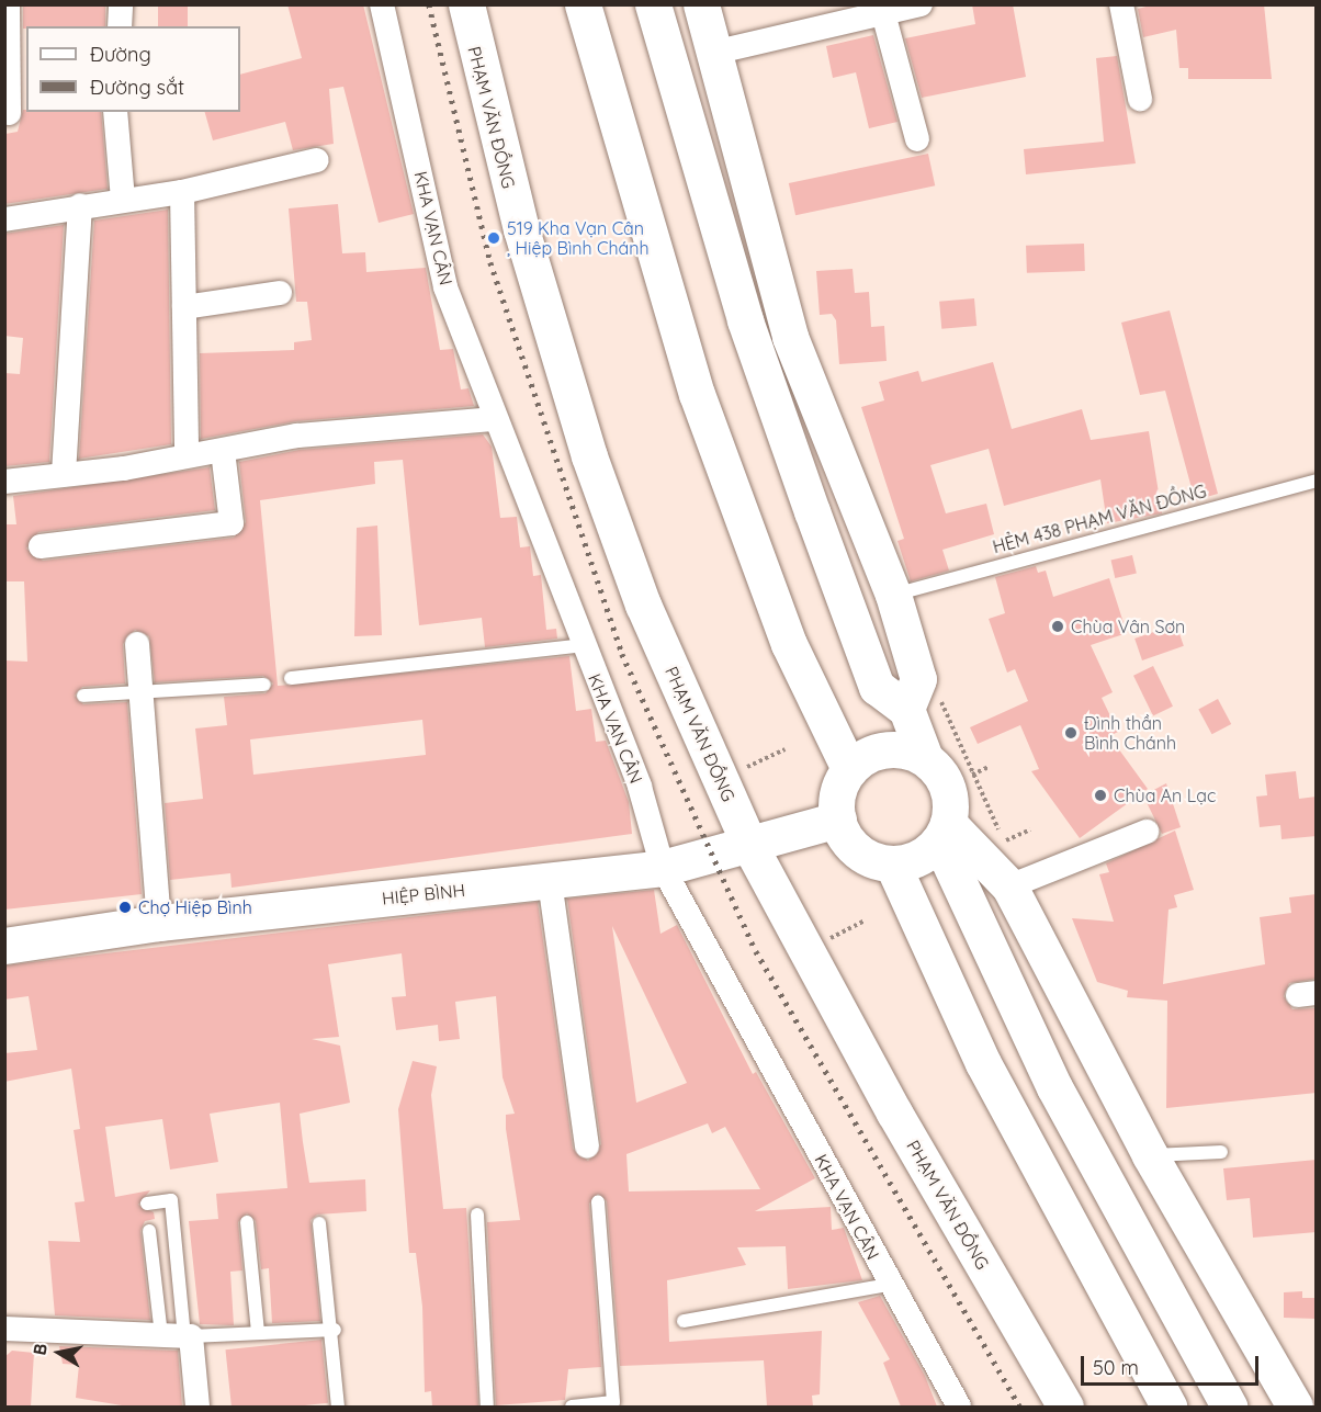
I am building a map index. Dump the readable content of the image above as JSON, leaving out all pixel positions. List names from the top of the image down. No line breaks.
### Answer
{"streets":{"main road":["PHẠM VĂN ĐỒNG","HIỆP BÌNH"],"street":["KHA VẠN CÂN"],"lane":["HẺM 438 PHẠM VĂN ĐỒNG"]},"crossings":[["PHẠM VĂN ĐỒNG","HIỆP BÌNH"],["KHA VẠN CÂN","HIỆP BÌNH"]],"places":["519 Kha Vạn Cân , Hiệp Bình Chánh","Chùa Vân Sơn","Đình thần Bình Chánh","Chùa An Lạc","Chợ Hiệp Bình"],"legend":["Đường","Đường sắt"],"scale_bar":"50 m","north":"left"}
